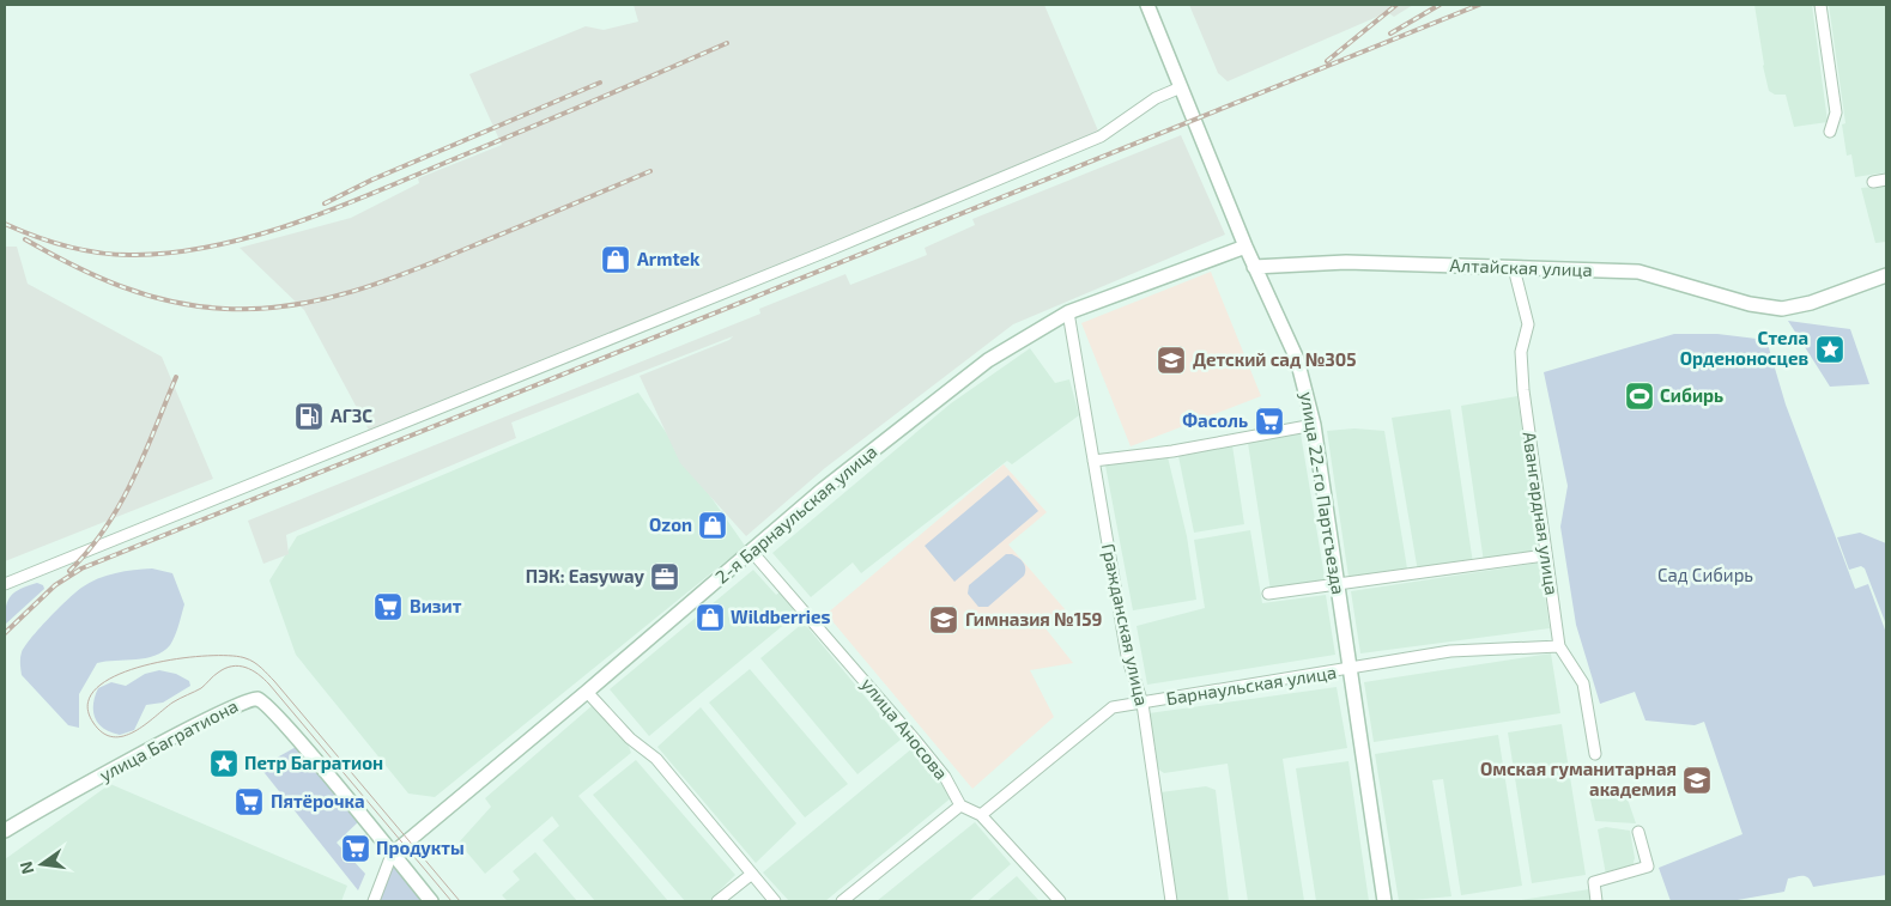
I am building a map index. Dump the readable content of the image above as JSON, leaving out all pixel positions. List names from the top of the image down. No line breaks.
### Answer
{"streets":{"street":["Алтайская улица","улица 22-го Партсъезда","Авангардная улица","2-я Барнаульская улица","Гражданская улица","Барнаульская улица","улица Аносова","улица Багратиона"]},"crossings":[["Алтайская улица","улица 22-го Партсъезда"],["Алтайская улица","Авангардная улица"],["улица 22-го Партсъезда","2-я Барнаульская улица"],["улица 22-го Партсъезда","Барнаульская улица"],["Авангардная улица","Барнаульская улица"],["2-я Барнаульская улица","Гражданская улица"],["2-я Барнаульская улица","улица Аносова"],["2-я Барнаульская улица","улица Багратиона"],["Гражданская улица","Барнаульская улица"]],"parks":["Сад Сибирь"],"places":{"shop":["Armtek","Ozon","Wildberries"],"place":["Стела Орденоносцев","Петр Багратион"],"school or university":["Детский сад №305","Гимназия №159","Омская гуманитарная академия"],"sports":["Сибирь"],"fuel station":["АГЗС"],"supermarket":["Фасоль","Визит","Пятёрочка","Продукты"],"office":["ПЭК: Easyway"]},"north":"left"}
